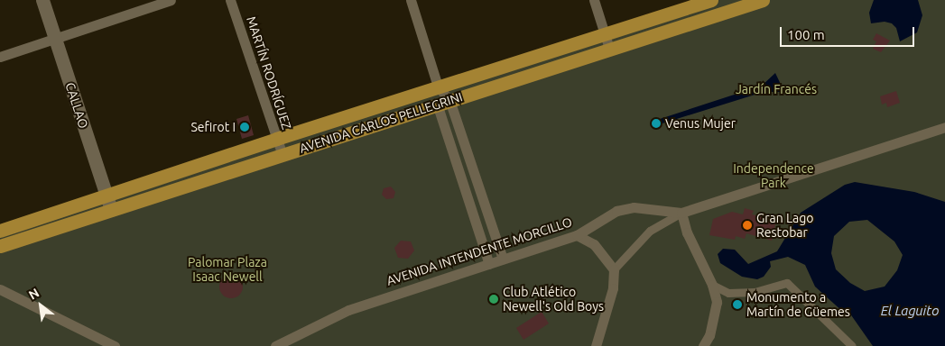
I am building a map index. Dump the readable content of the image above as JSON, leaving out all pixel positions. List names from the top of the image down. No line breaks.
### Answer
{"streets":{"main road":["CALLAO","AVENIDA CARLOS PELLEGRINI"],"street":["MARTÍN RODRÍGUEZ","AVENIDA INTENDENTE MORCILLO"]},"crossings":[["MARTÍN RODRÍGUEZ","AVENIDA CARLOS PELLEGRINI"],["CALLAO","AVENIDA CARLOS PELLEGRINI"]],"water":["El Laguito"],"parks":["Jardín Francés","Independence Park","Palomar Plaza Isaac Newell"],"places":["Venus Mujer","Sefirot I","Gran Lago Restobar","Club Atlético Newell's Old Boys","Monumento a Martín de Güemes"],"scale_bar":"100 m","north":"top left"}
